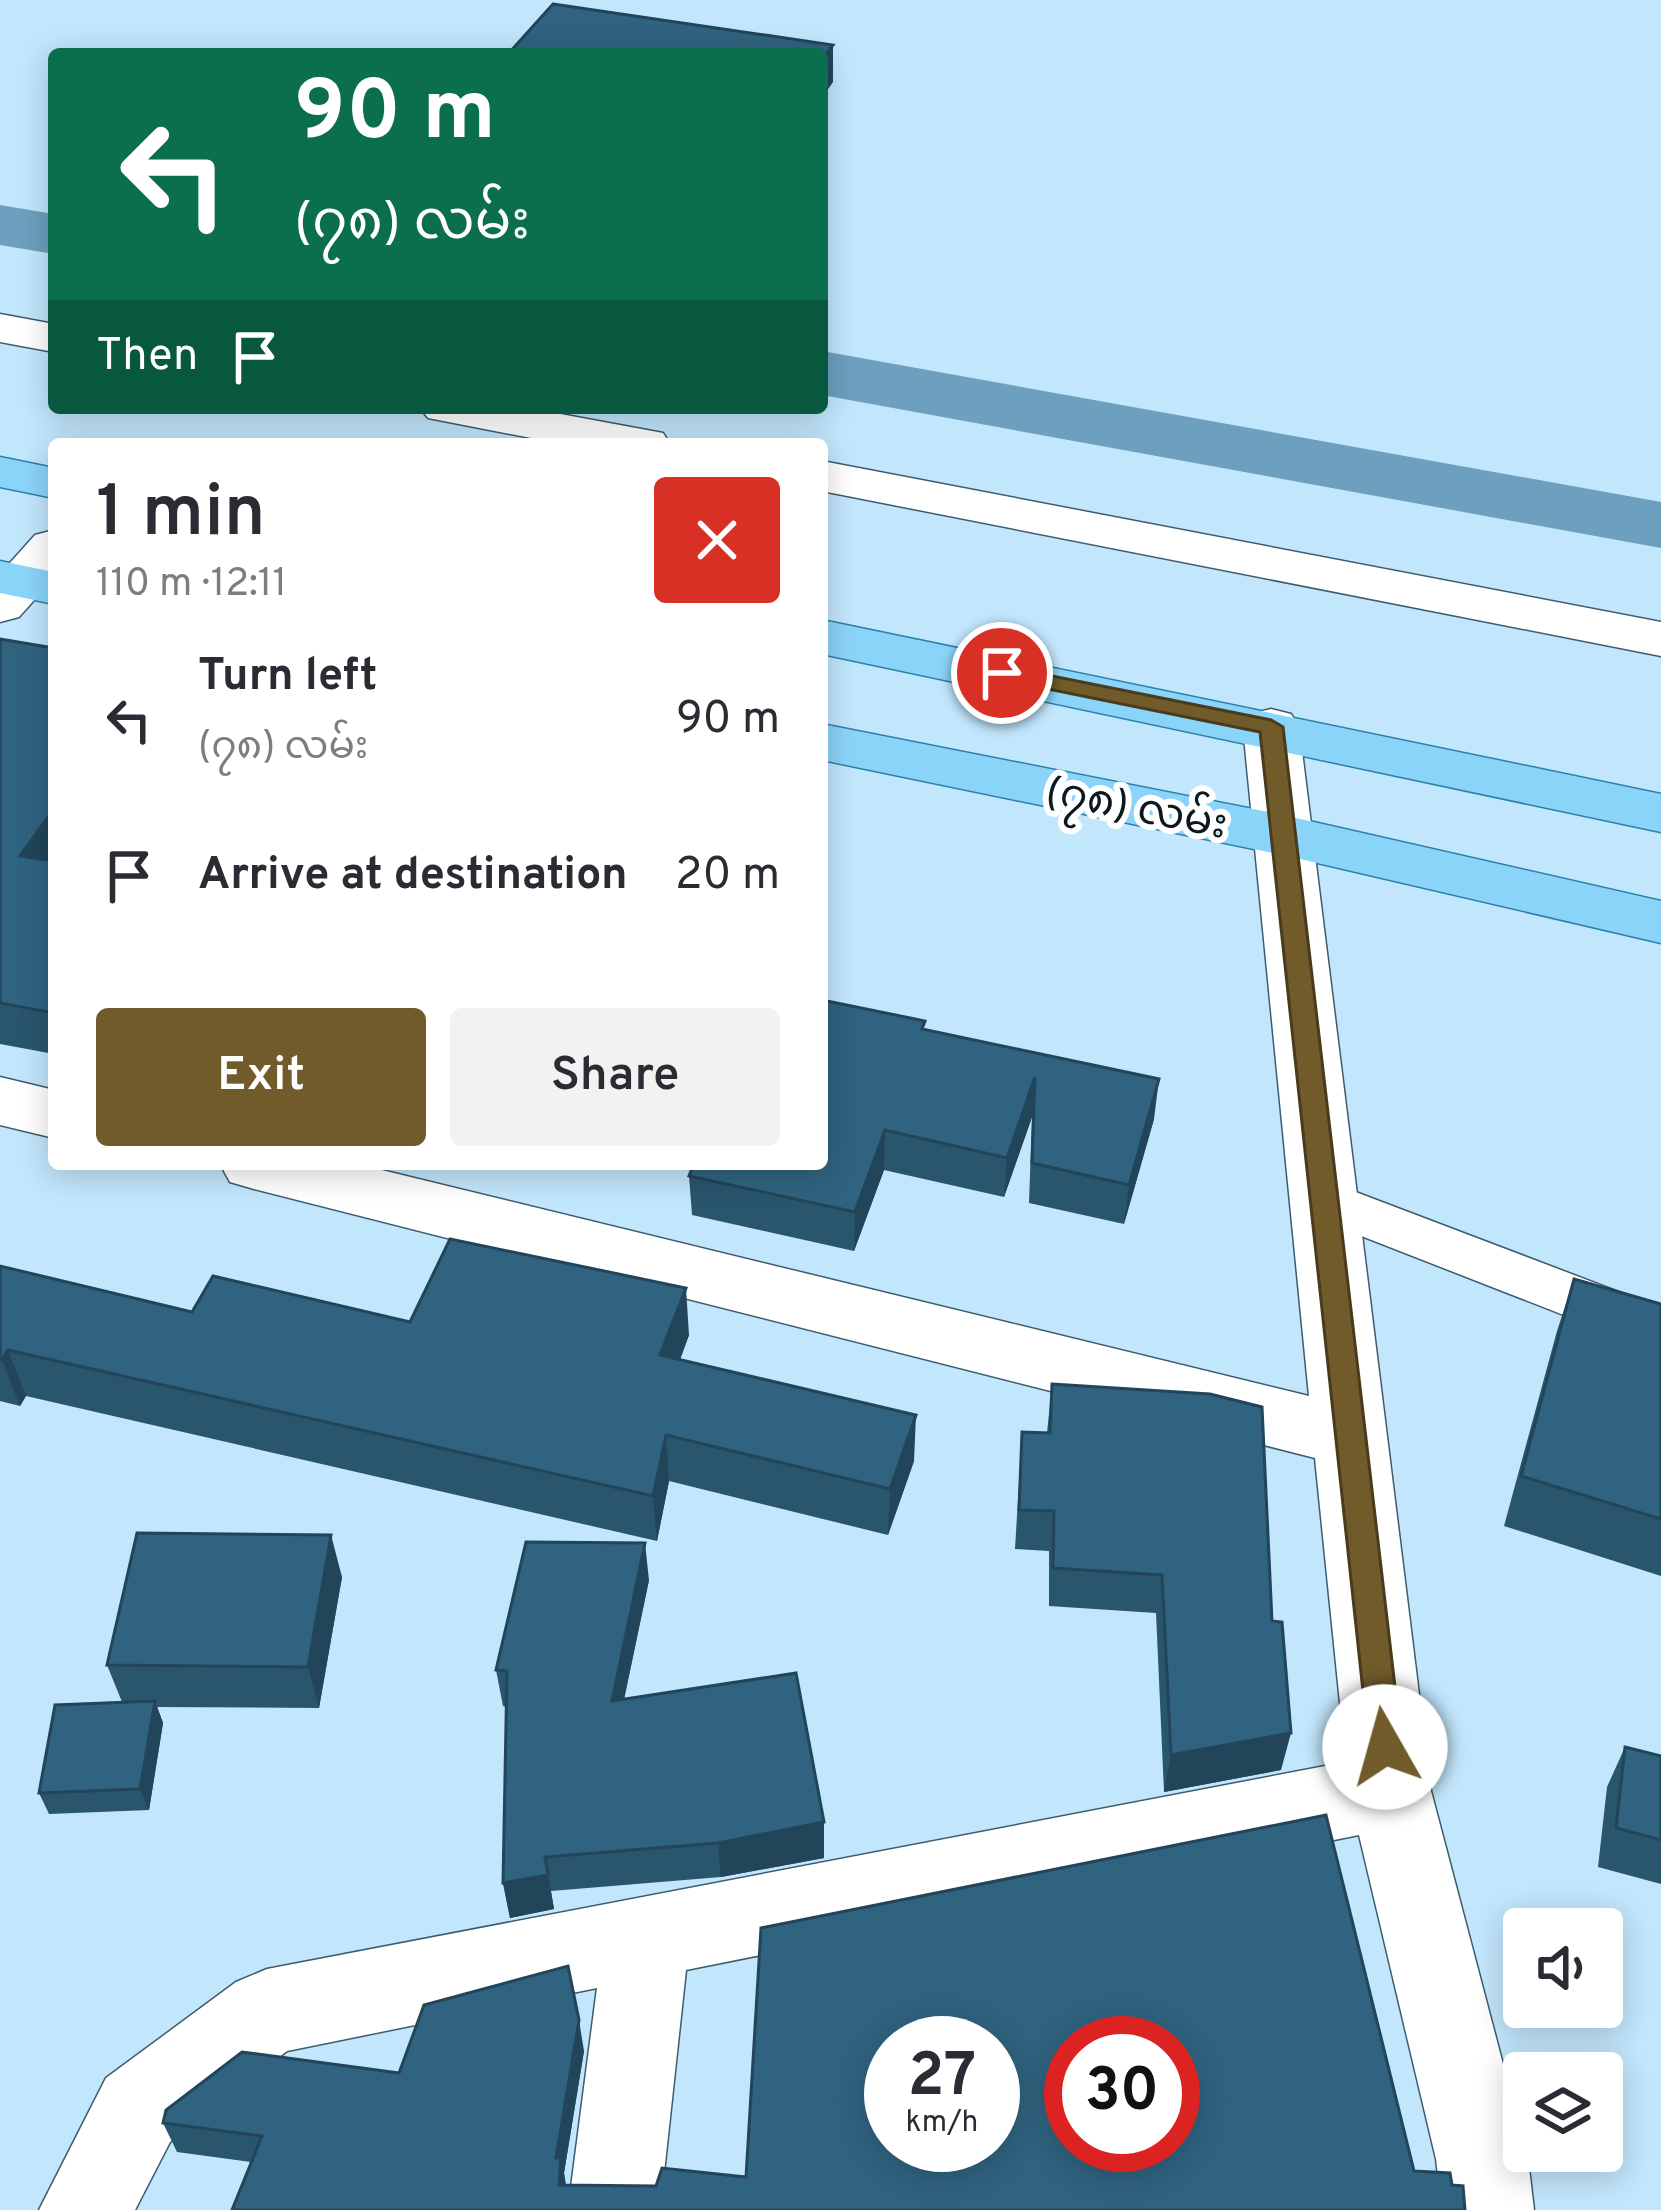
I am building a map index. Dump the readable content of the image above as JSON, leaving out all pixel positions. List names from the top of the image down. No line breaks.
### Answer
{"streets":{"main road":["(၇၈) လမ်း"]},"page":{"turn":["90 m","(၇၈) လမ်း"],"then":"Then","heading":["1 min","110 m · 12:11"],"list":[{"name":"Turn left","note":"(၇၈) လမ်း","value":"90 m"},{"name":"Arrive at destination","value":"20 m"}],"buttons":["Exit","Share"],"speed":"27 km/h","limit":"30"}}
